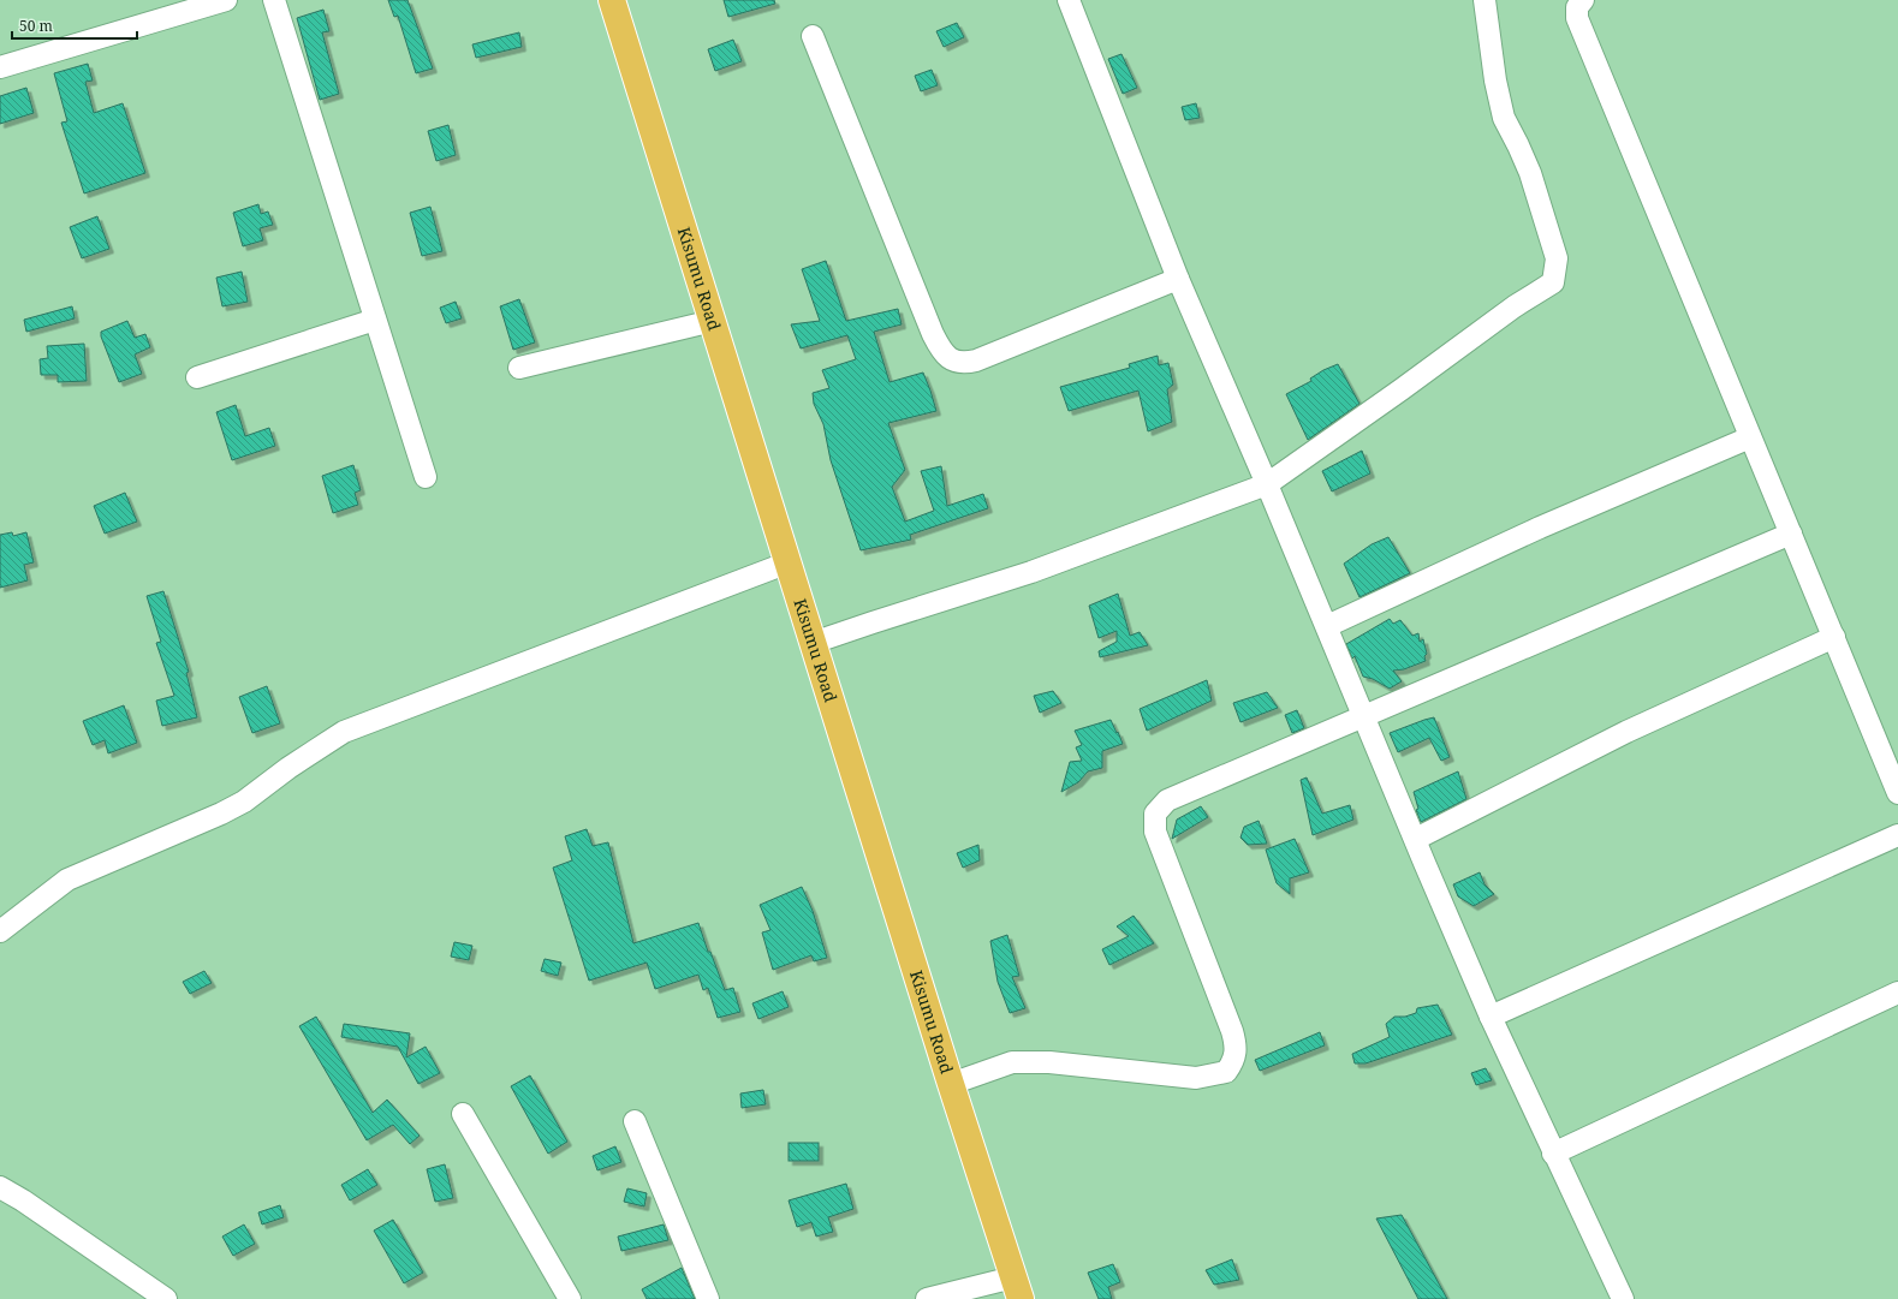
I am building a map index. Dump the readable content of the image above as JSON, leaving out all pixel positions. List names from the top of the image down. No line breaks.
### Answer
{"streets":{"highway":["Kisumu Road"]},"scale_bar":"50 m"}
